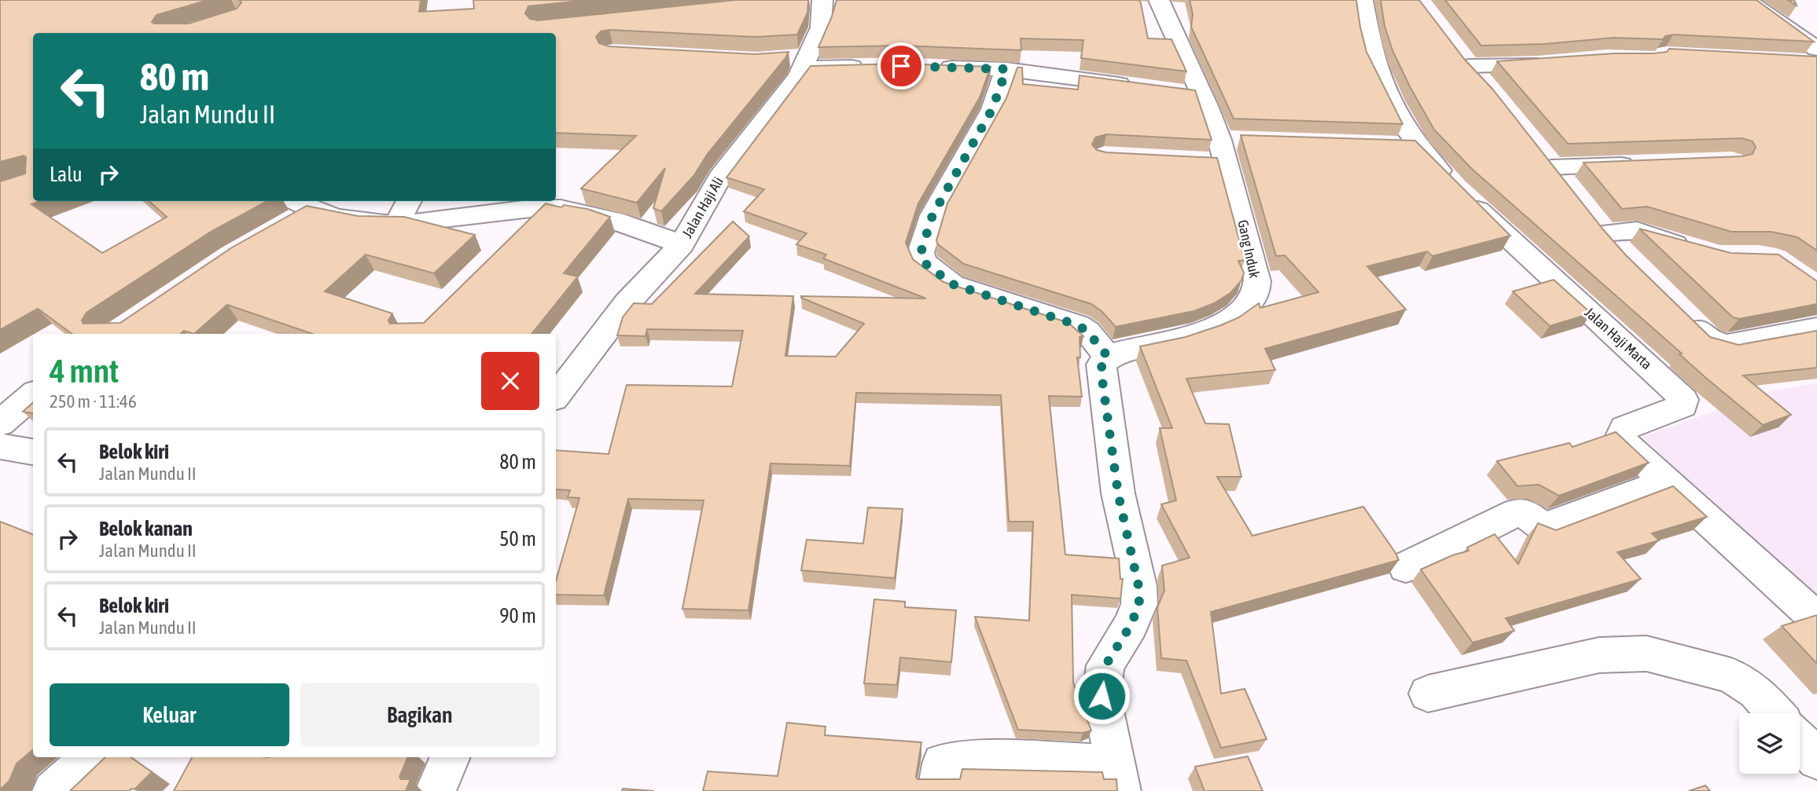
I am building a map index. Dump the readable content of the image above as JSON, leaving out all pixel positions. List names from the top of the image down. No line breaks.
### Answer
{"streets":{"street":["Jalan Haji Ali","Gang Induk","Jalan Haji Marta"]},"page":{"turn":["80 m","Jalan Mundu II"],"then":"Lalu","heading":["4 mnt","250 m · 11:46"],"list":[{"name":"Belok kiri","note":"Jalan Mundu II","value":"80 m"},{"name":"Belok kanan","note":"Jalan Mundu II","value":"50 m"},{"name":"Belok kiri","note":"Jalan Mundu II","value":"90 m"}],"buttons":["Keluar","Bagikan"]}}
